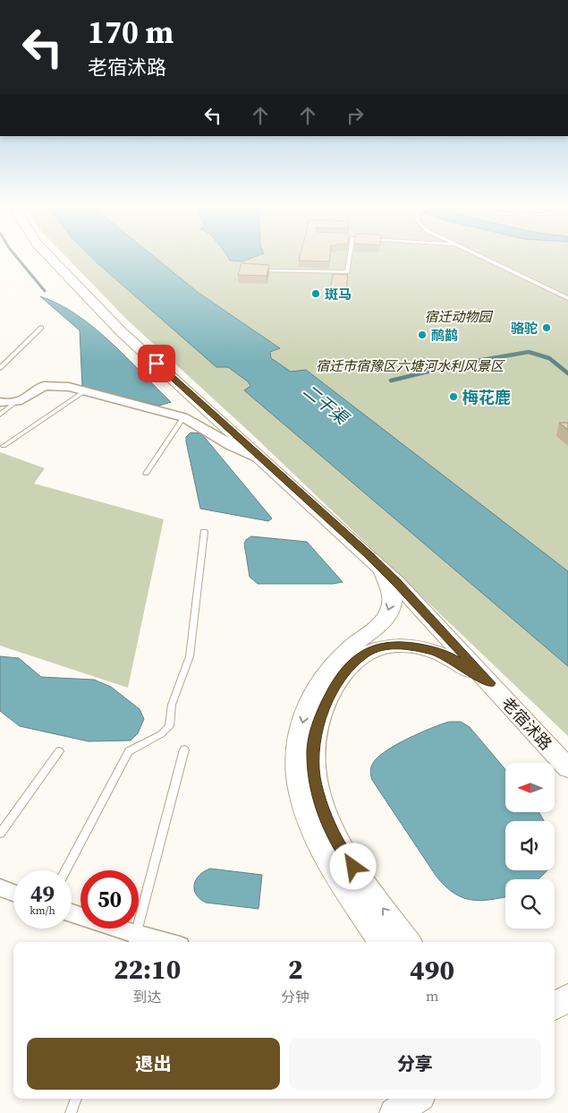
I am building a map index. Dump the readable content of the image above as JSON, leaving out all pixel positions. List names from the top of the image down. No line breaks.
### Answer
{"streets":{"main road":["老宿沭路"]},"water":["二干渠"],"parks":["宿迁动物园","宿迁市宿豫区六塘河水利风景区"],"places":["斑马","骆驼","鸸鹋","梅花鹿"],"north":"left","page":{"turn":["170 m","老宿沭路"],"speed":"49 km/h","limit":"50","eta":["22:10","到达","2","分钟","490","m"],"buttons":["退出","分享"]}}
